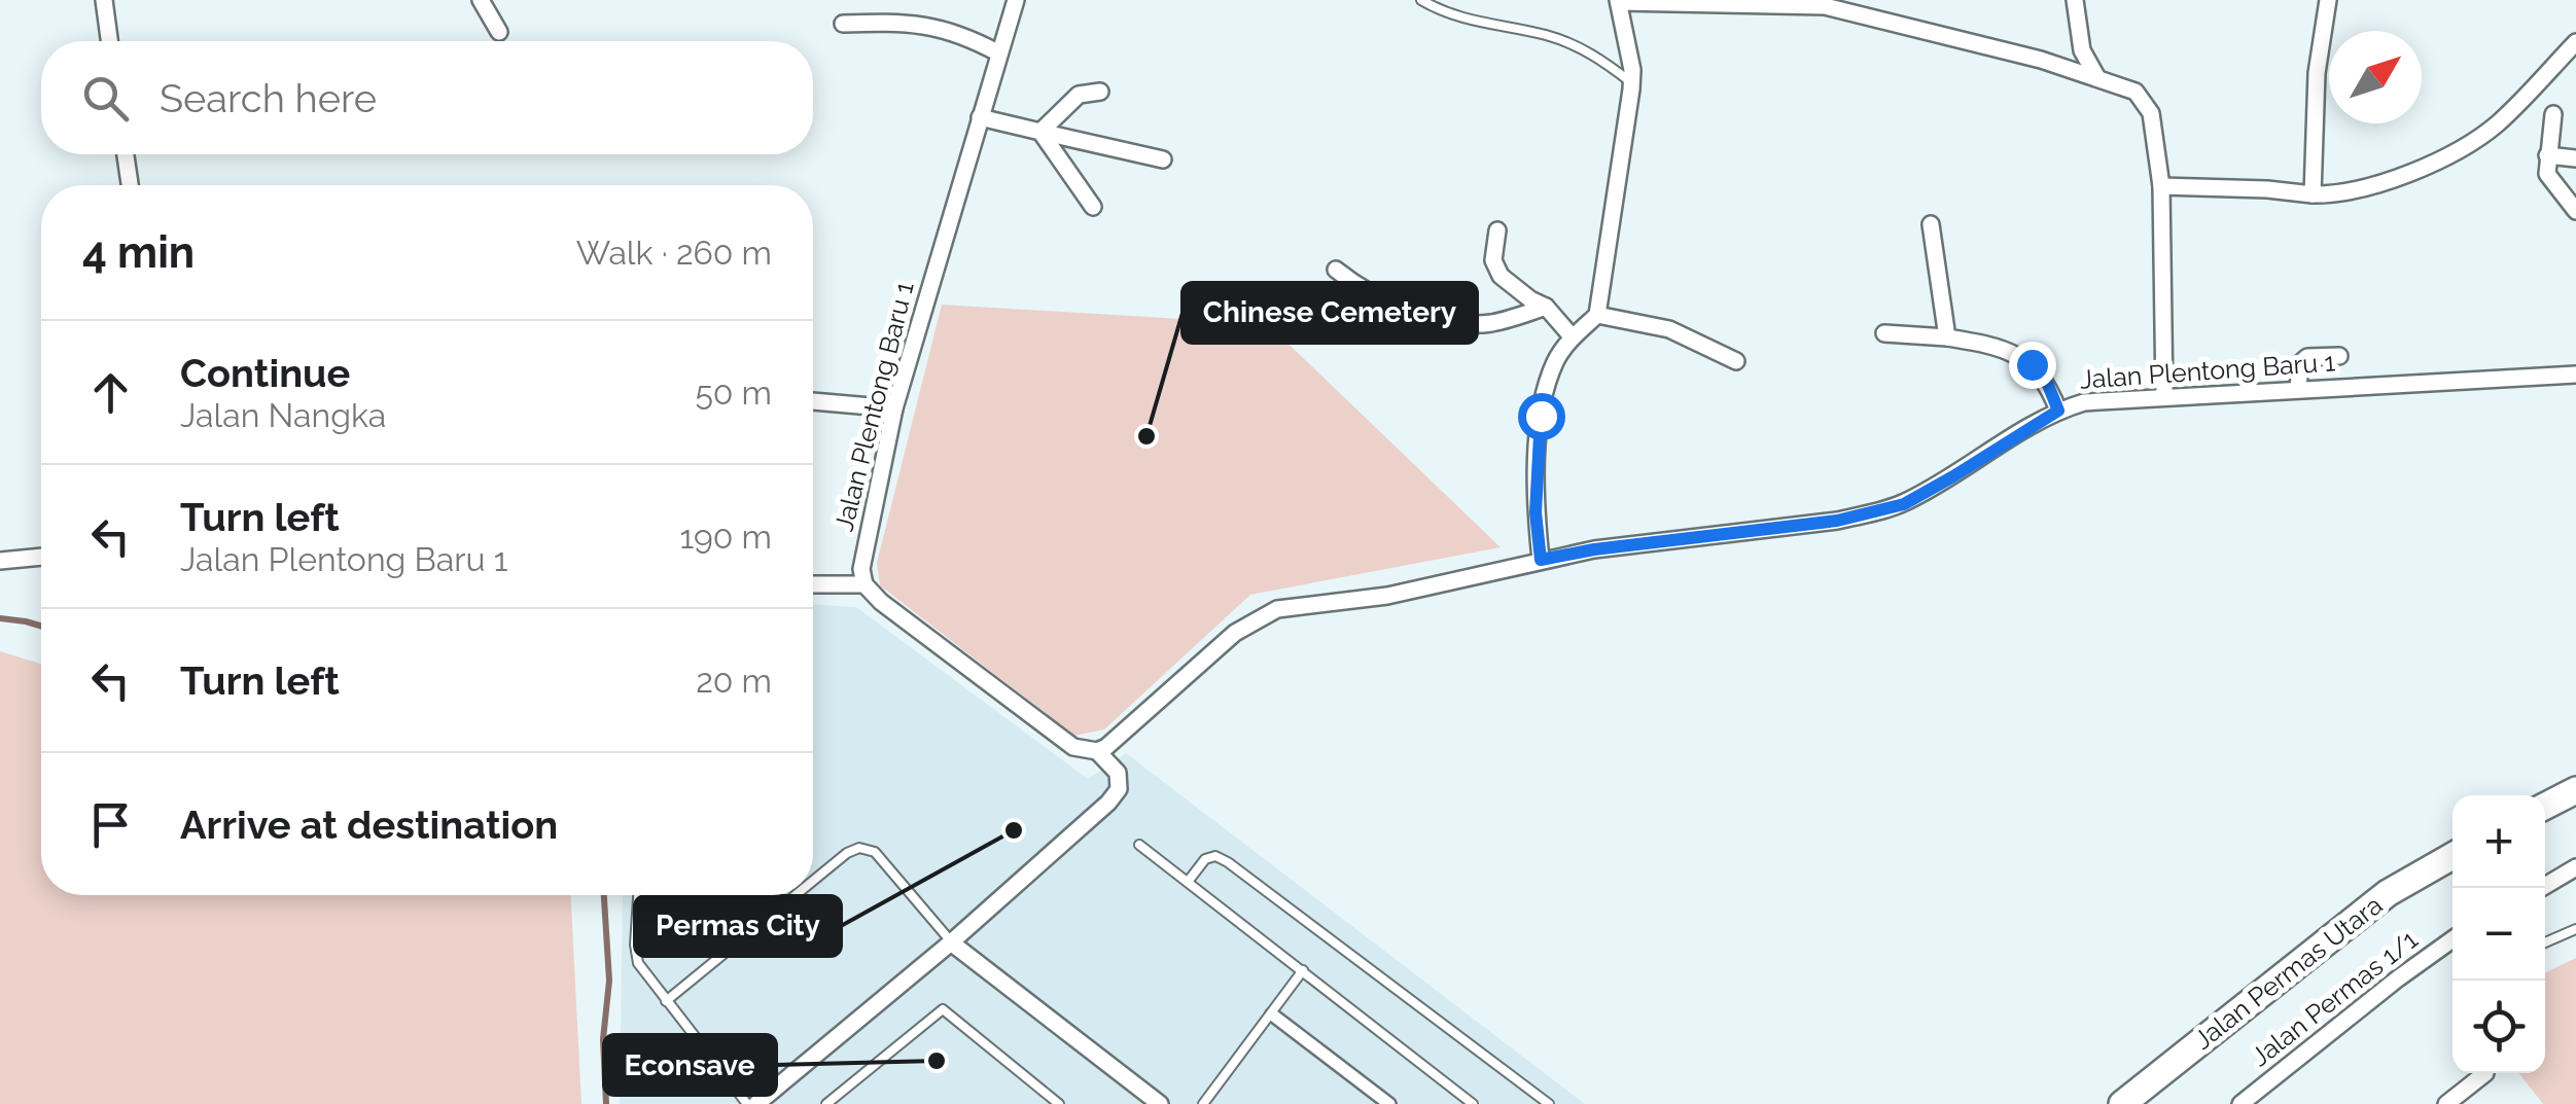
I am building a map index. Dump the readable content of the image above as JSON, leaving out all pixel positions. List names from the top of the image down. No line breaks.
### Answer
{"streets":{"main road":["Jalan Permas Utara"],"street":["Jalan Plentong Baru 1","Jalan Permas 1/1"]},"places":["Chinese Cemetery","Permas City","Econsave"],"north":"top right","page":{"search":"Search here","heading":["4 min","Walk · 260 m"],"list":[["Continue","Jalan Nangka","50 m"],["Turn left","Jalan Plentong Baru 1","190 m"],["Turn left","20 m"],"Arrive at destination"],"map_buttons":["+","−"]}}
